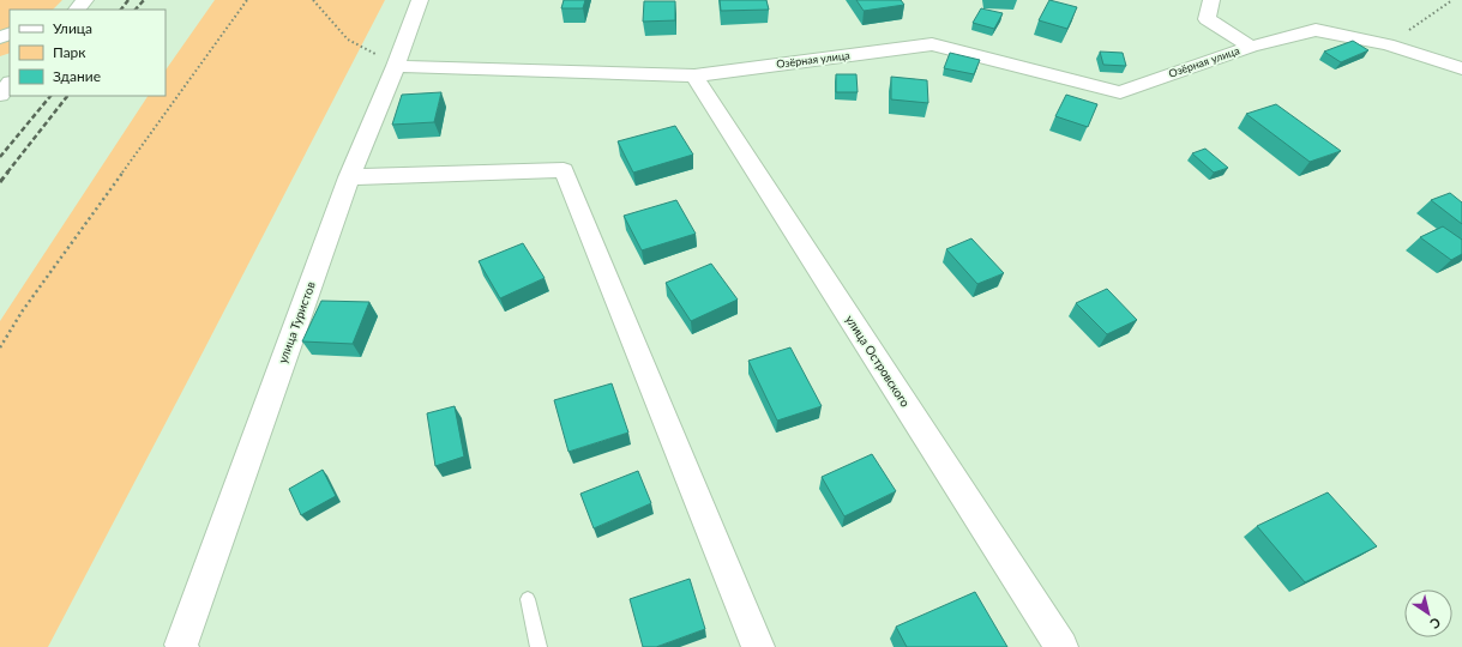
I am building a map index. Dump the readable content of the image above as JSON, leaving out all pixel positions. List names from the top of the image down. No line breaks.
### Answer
{"streets":{"street":["Озёрная улица","улица Туристов","улица Островского"]},"crossings":[["Озёрная улица","улица Туристов"],["Озёрная улица","улица Островского"]],"legend":["Улица","Парк","Здание"],"north":"bottom right"}
